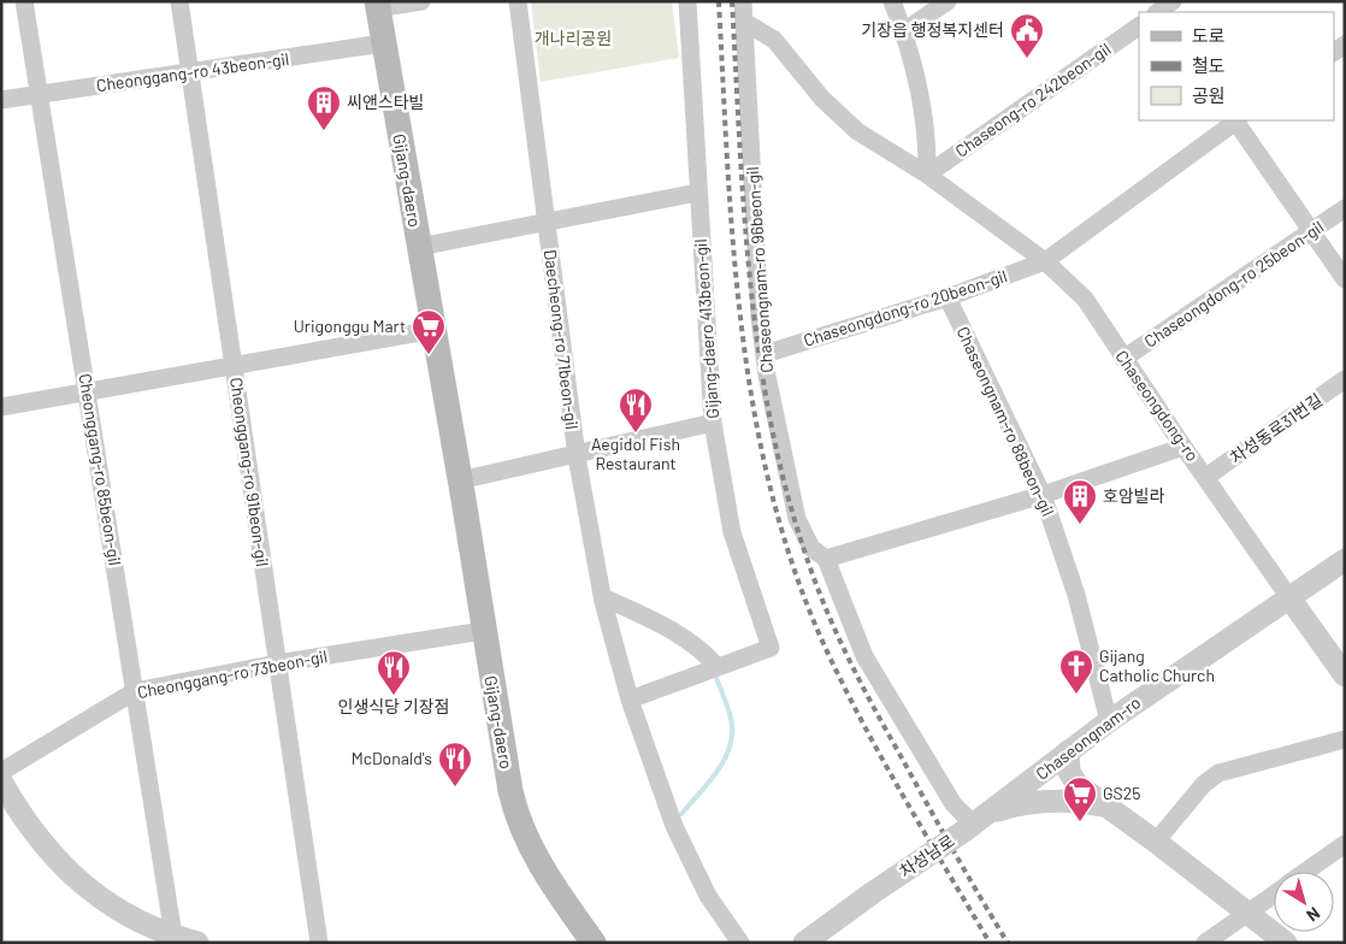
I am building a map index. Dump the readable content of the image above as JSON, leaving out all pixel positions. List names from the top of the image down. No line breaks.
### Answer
{"streets":{"main road":["Gijang-daero"],"street":["Cheonggang-ro 43beon-gil","Chaseong-ro 242beon-gil","Chaseongnam-ro 96beon-gil","Chaseongdong-ro 25beon-gil","Chaseongdong-ro 20beon-gil","Gijang-daero 413beon-gil","Daecheong-ro 71beon-gil","Chaseongdong-ro","Chaseongnam-ro 88beon-gil","차성동로31번길","Cheonggang-ro 85beon-gil","Cheonggang-ro 91beon-gil","Cheonggang-ro 73beon-gil","Chaseongnam-ro","차성남로"]},"crossings":[["Cheonggang-ro 43beon-gil","Gijang-daero"],["Cheonggang-ro 43beon-gil","Cheonggang-ro 85beon-gil"],["Cheonggang-ro 43beon-gil","Cheonggang-ro 91beon-gil"],["Chaseong-ro 242beon-gil","Chaseongdong-ro"],["Gijang-daero","Daecheong-ro 71beon-gil"],["Gijang-daero","Cheonggang-ro 73beon-gil"],["Chaseongnam-ro 96beon-gil","Chaseongdong-ro 20beon-gil"],["Chaseongnam-ro 96beon-gil","Chaseongdong-ro"],["Chaseongdong-ro 25beon-gil","Chaseongdong-ro"],["Chaseongdong-ro 20beon-gil","Chaseongdong-ro"],["Chaseongdong-ro 20beon-gil","Chaseongnam-ro 88beon-gil"],["Chaseongdong-ro","차성동로31번길"],["Chaseongdong-ro","Chaseongnam-ro"],["Chaseongnam-ro 88beon-gil","Chaseongnam-ro"],["Cheonggang-ro 85beon-gil","Cheonggang-ro 73beon-gil"],["Cheonggang-ro 91beon-gil","Cheonggang-ro 73beon-gil"],["Chaseongnam-ro","차성남로"]],"parks":["개나리공원"],"places":{"public building":["기장읍 행정복지센터"],"building":["씨앤스타빌","호암빌라"],"supermarket":["Urigonggu Mart","GS25"],"restaurant":["Aegidol Fish Restaurant","인생식당 기장점","McDonald's"],"church":["Gijang Catholic Church"]},"legend":["도로","철도","공원"],"north":"bottom right"}
